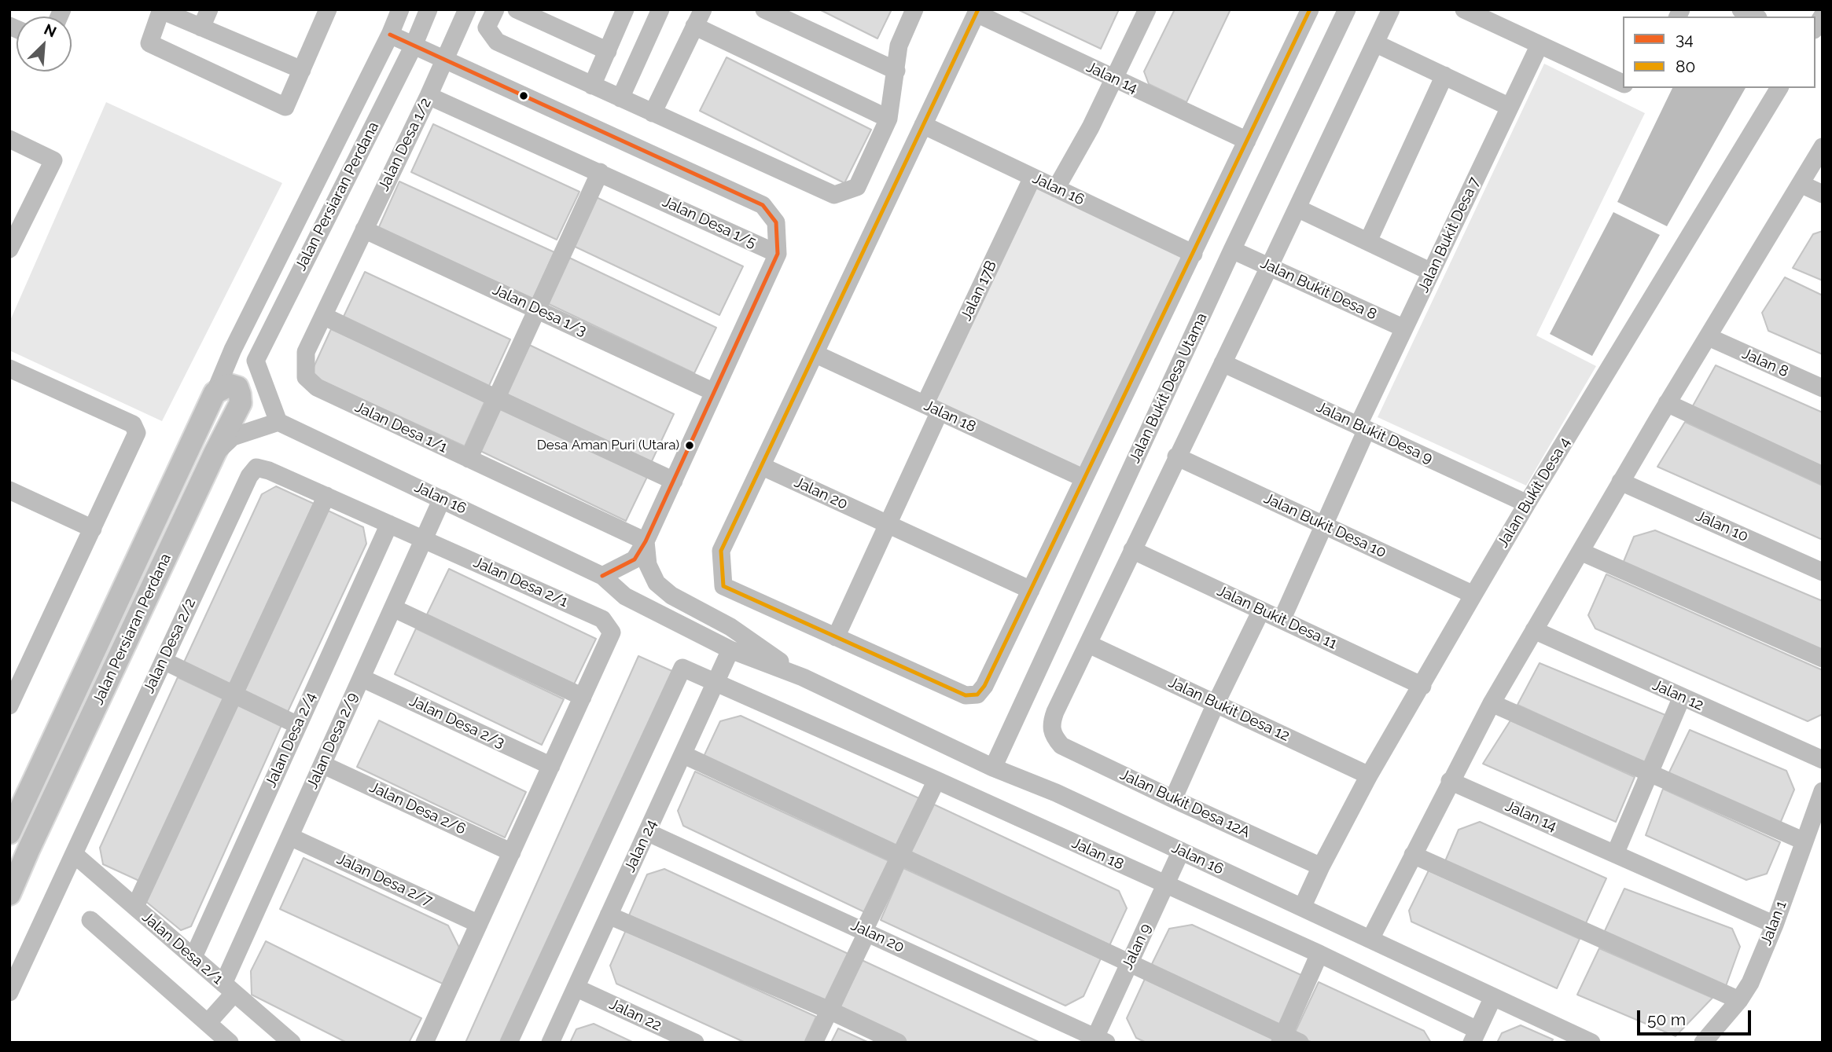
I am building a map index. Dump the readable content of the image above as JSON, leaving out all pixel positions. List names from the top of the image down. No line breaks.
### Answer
{"streets":{"main road":["Jalan Persiaran Perdana"],"street":["Jalan 14","Jalan Desa 1/2","Jalan 16","Jalan Desa 1/5","Jalan Bukit Desa 7","Jalan Bukit Desa 8","Jalan 17B","Jalan Desa 1/3","Jalan 8","Jalan Bukit Desa Utama","Jalan 18","Jalan Desa 1/1","Jalan Bukit Desa 9","Jalan Bukit Desa 4","Jalan 20","Jalan Bukit Desa 10","Jalan 10","Jalan Desa 2/1","Jalan Bukit Desa 11","Jalan Desa 2/2","Jalan 12","Jalan Bukit Desa 12","Jalan Desa 2/3","Jalan Desa 2/4","Jalan Desa 2/9","Jalan Bukit Desa 12A","Jalan Desa 2/6","Jalan 24","Jalan Desa 2/7","Jalan 1","Jalan 9","Jalan 22"]},"crossings":[["Jalan 14","Jalan 1"],["Jalan Desa 1/2","Jalan Desa 1/5"],["Jalan Desa 1/2","Jalan Desa 1/3"],["Jalan Desa 1/2","Jalan Desa 1/1"],["Jalan 16","Jalan 17B"],["Jalan 16","Jalan Bukit Desa Utama"],["Jalan 16","Jalan Desa 1/1"],["Jalan 16","Jalan Bukit Desa 4"],["Jalan 16","Jalan Desa 2/9"],["Jalan 16","Jalan 24"],["Jalan 16","Jalan 9"],["Jalan Persiaran Perdana","Jalan Desa 1/5"],["Jalan Bukit Desa 7","Jalan Bukit Desa 8"],["Jalan Bukit Desa 7","Jalan Bukit Desa 9"],["Jalan Bukit Desa 7","Jalan Bukit Desa 10"],["Jalan Bukit Desa 7","Jalan Bukit Desa 11"],["Jalan Bukit Desa 8","Jalan Bukit Desa Utama"],["Jalan 17B","Jalan 18"],["Jalan 17B","Jalan 20"],["Jalan Desa 1/3","Jalan Desa 1/1"],["Jalan 18","Jalan 24"],["Jalan 18","Jalan 9"],["Jalan Bukit Desa 9","Jalan Bukit Desa 4"],["Jalan Bukit Desa 4","Jalan Bukit Desa 10"],["Jalan Bukit Desa 4","Jalan Bukit Desa 11"],["Jalan Bukit Desa 4","Jalan Bukit Desa 12"],["Jalan Bukit Desa 4","Jalan Bukit Desa 12A"],["Jalan 20","Jalan 24"],["Jalan 20","Jalan 9"],["Jalan Desa 2/1","Jalan Desa 2/2"],["Jalan Desa 2/1","Jalan Desa 2/4"],["Jalan Desa 2/1","Jalan Desa 2/9"],["Jalan Desa 2/2","Jalan Desa 2/4"],["Jalan Desa 2/2","Jalan Desa 2/9"],["Jalan Bukit Desa 12","Jalan Bukit Desa 12A"],["Jalan Desa 2/3","Jalan Desa 2/9"],["Jalan Desa 2/9","Jalan Desa 2/6"],["Jalan Desa 2/9","Jalan Desa 2/7"],["Jalan 24","Jalan 22"]],"places":["Desa Aman Puri (Utara)"],"lines":["transit line 80","transit line 34"],"legend":["34","80"],"scale_bar":"50 m","north":"top right"}
